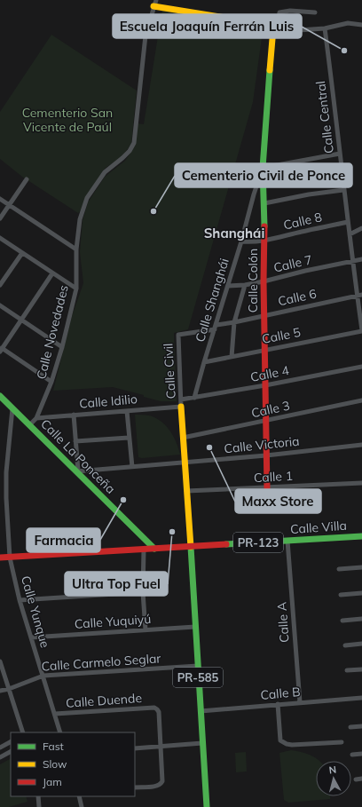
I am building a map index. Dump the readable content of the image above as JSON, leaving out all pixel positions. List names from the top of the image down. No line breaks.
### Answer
{"streets":{"main road":["Calle Colón","Calle La Ponceña","Calle Villa","PR-123","PR-585"],"street":["Calle Central","Calle 8","Calle 7","Calle 6","Calle Shanghái","Calle Novedades","Calle 5","Calle Civil","Calle 4","Calle Idilio","Calle 3","Calle Victoria","Calle 1","Calle Yunque","Calle Yuquiyú","Calle A","Calle Carmelo Seglar","Calle B","Calle Duende"]},"crossings":[["Calle Central","Calle 8"],["Calle Central","Calle 7"],["Calle Central","Calle 6"],["Calle Central","Calle 5"],["Calle 8","Calle Colón"],["Calle 8","Calle Shanghái"],["Calle 7","Calle Colón"],["Calle 7","Calle Shanghái"],["Calle Colón","Calle 6"],["Calle Colón","Calle Shanghái"],["Calle Colón","Calle 5"],["Calle Colón","Calle 4"],["Calle Colón","Calle 3"],["Calle Colón","Calle Victoria"],["Calle Colón","Calle 1"],["Calle 6","Calle Shanghái"],["Calle 6","Calle Civil"],["Calle Shanghái","Calle 5"],["Calle Shanghái","Calle 4"],["Calle Novedades","Calle Idilio"],["Calle Novedades","Calle La Ponceña"],["Calle Civil","Calle 4"],["Calle Civil","Calle Idilio"],["Calle Civil","PR-585"],["Calle Idilio","PR-585"],["Calle 3","PR-585"],["Calle Victoria","Calle La Ponceña"],["Calle Victoria","PR-585"],["Calle La Ponceña","Calle Villa"],["Calle La Ponceña","Calle Yunque"],["Calle 1","PR-585"],["Calle Villa","Calle Yunque"],["Calle Villa","Calle A"],["Calle Villa","PR-585"],["Calle Yunque","Calle Yuquiyú"],["Calle Yunque","Calle Carmelo Seglar"],["Calle Yunque","Calle Duende"],["Calle Yuquiyú","PR-585"],["Calle A","Calle B"],["Calle Carmelo Seglar","PR-585"],["PR-585","Calle B"]],"districts":["Shanghái"],"parks":["Cementerio San Vicente de Paúl"],"places":["Escuela Joaquín Ferrán Luis","Cementerio Civil de Ponce","Maxx Store","Farmacia","Ultra Top Fuel"],"legend":["Fast","Slow","Jam"],"north":"top"}
